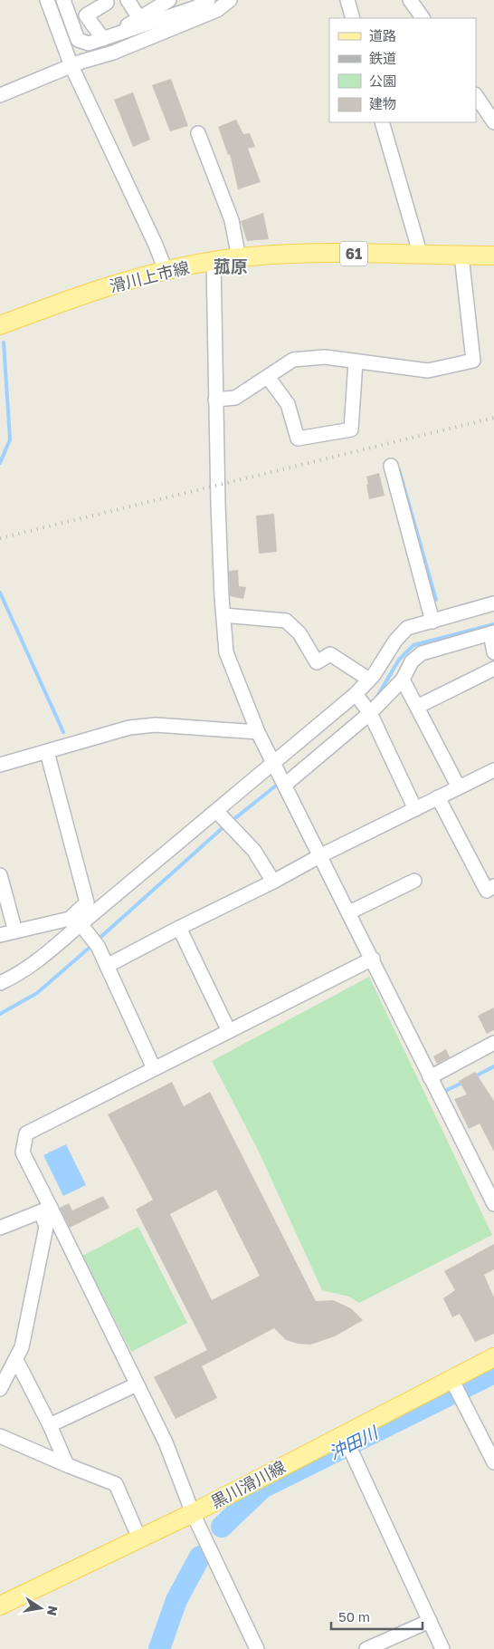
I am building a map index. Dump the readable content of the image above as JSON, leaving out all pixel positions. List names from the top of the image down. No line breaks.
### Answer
{"streets":{"main road":["61","滑川上市線","黒川滑川線"]},"districts":["菰原"],"water":["沖田川"],"legend":["道路","鉄道","公園","建物"],"scale_bar":"50 m","north":"right"}
